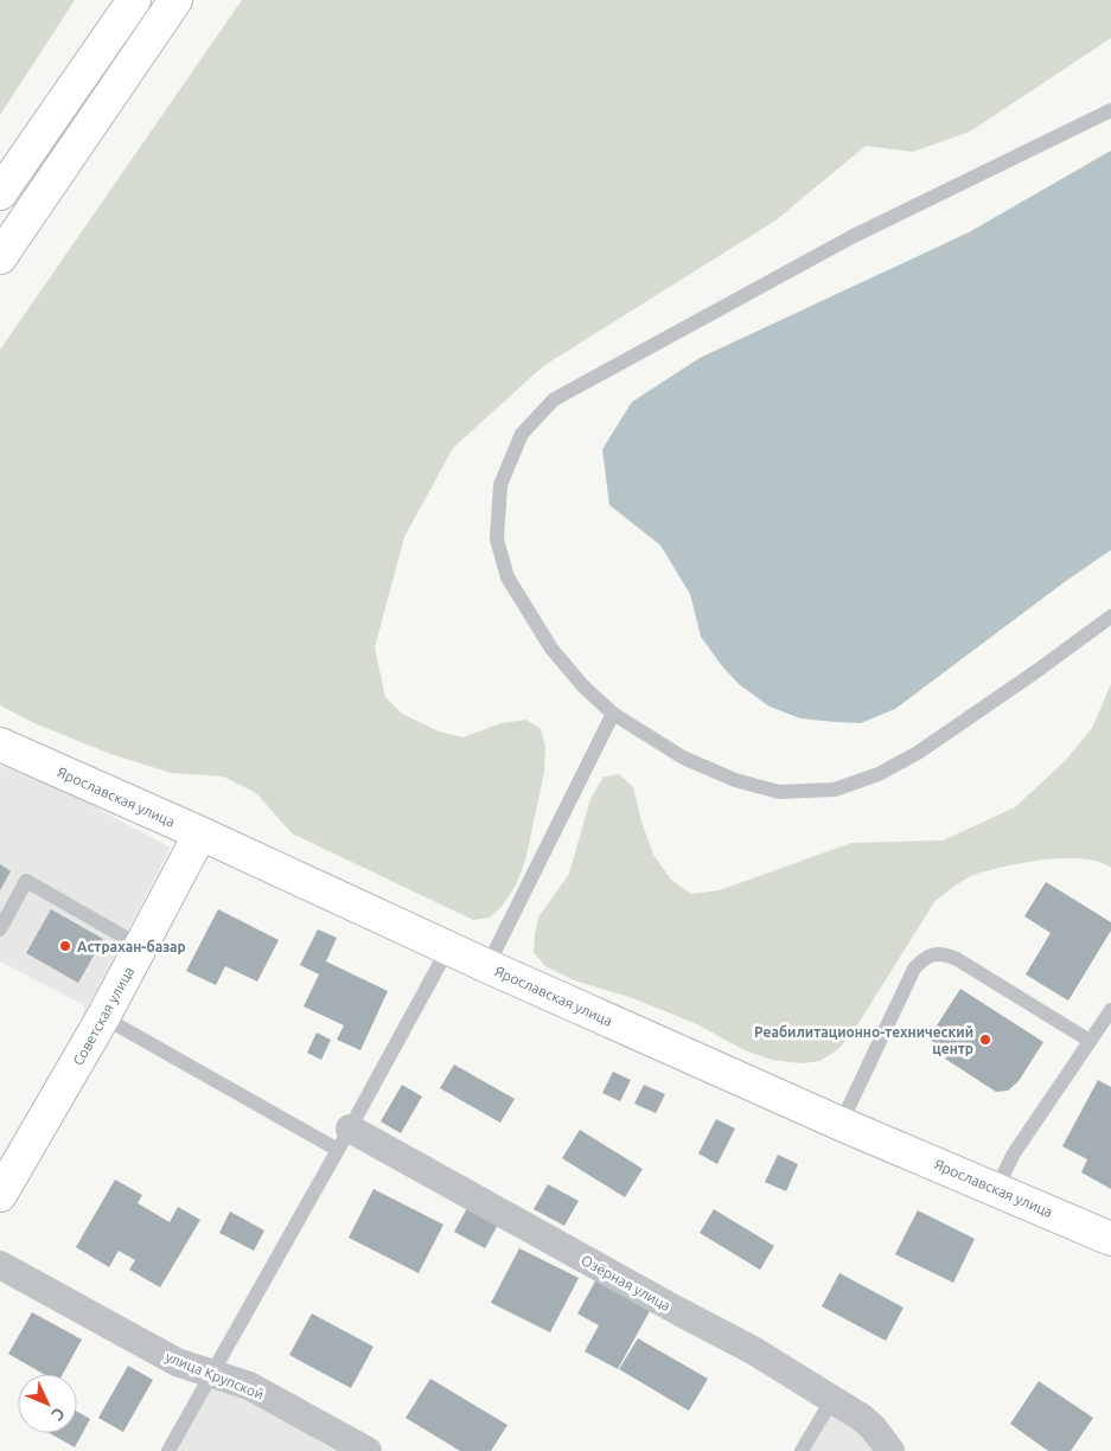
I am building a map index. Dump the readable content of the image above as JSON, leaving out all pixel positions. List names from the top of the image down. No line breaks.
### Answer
{"streets":{"main road":["Ярославская улица","Советская улица"],"street":["Озёрная улица","улица Крупской"]},"crossings":[["Ярославская улица","Советская улица"]],"places":["Астрахан-базар","Реабилитационно-технический центр"],"north":"bottom right"}
